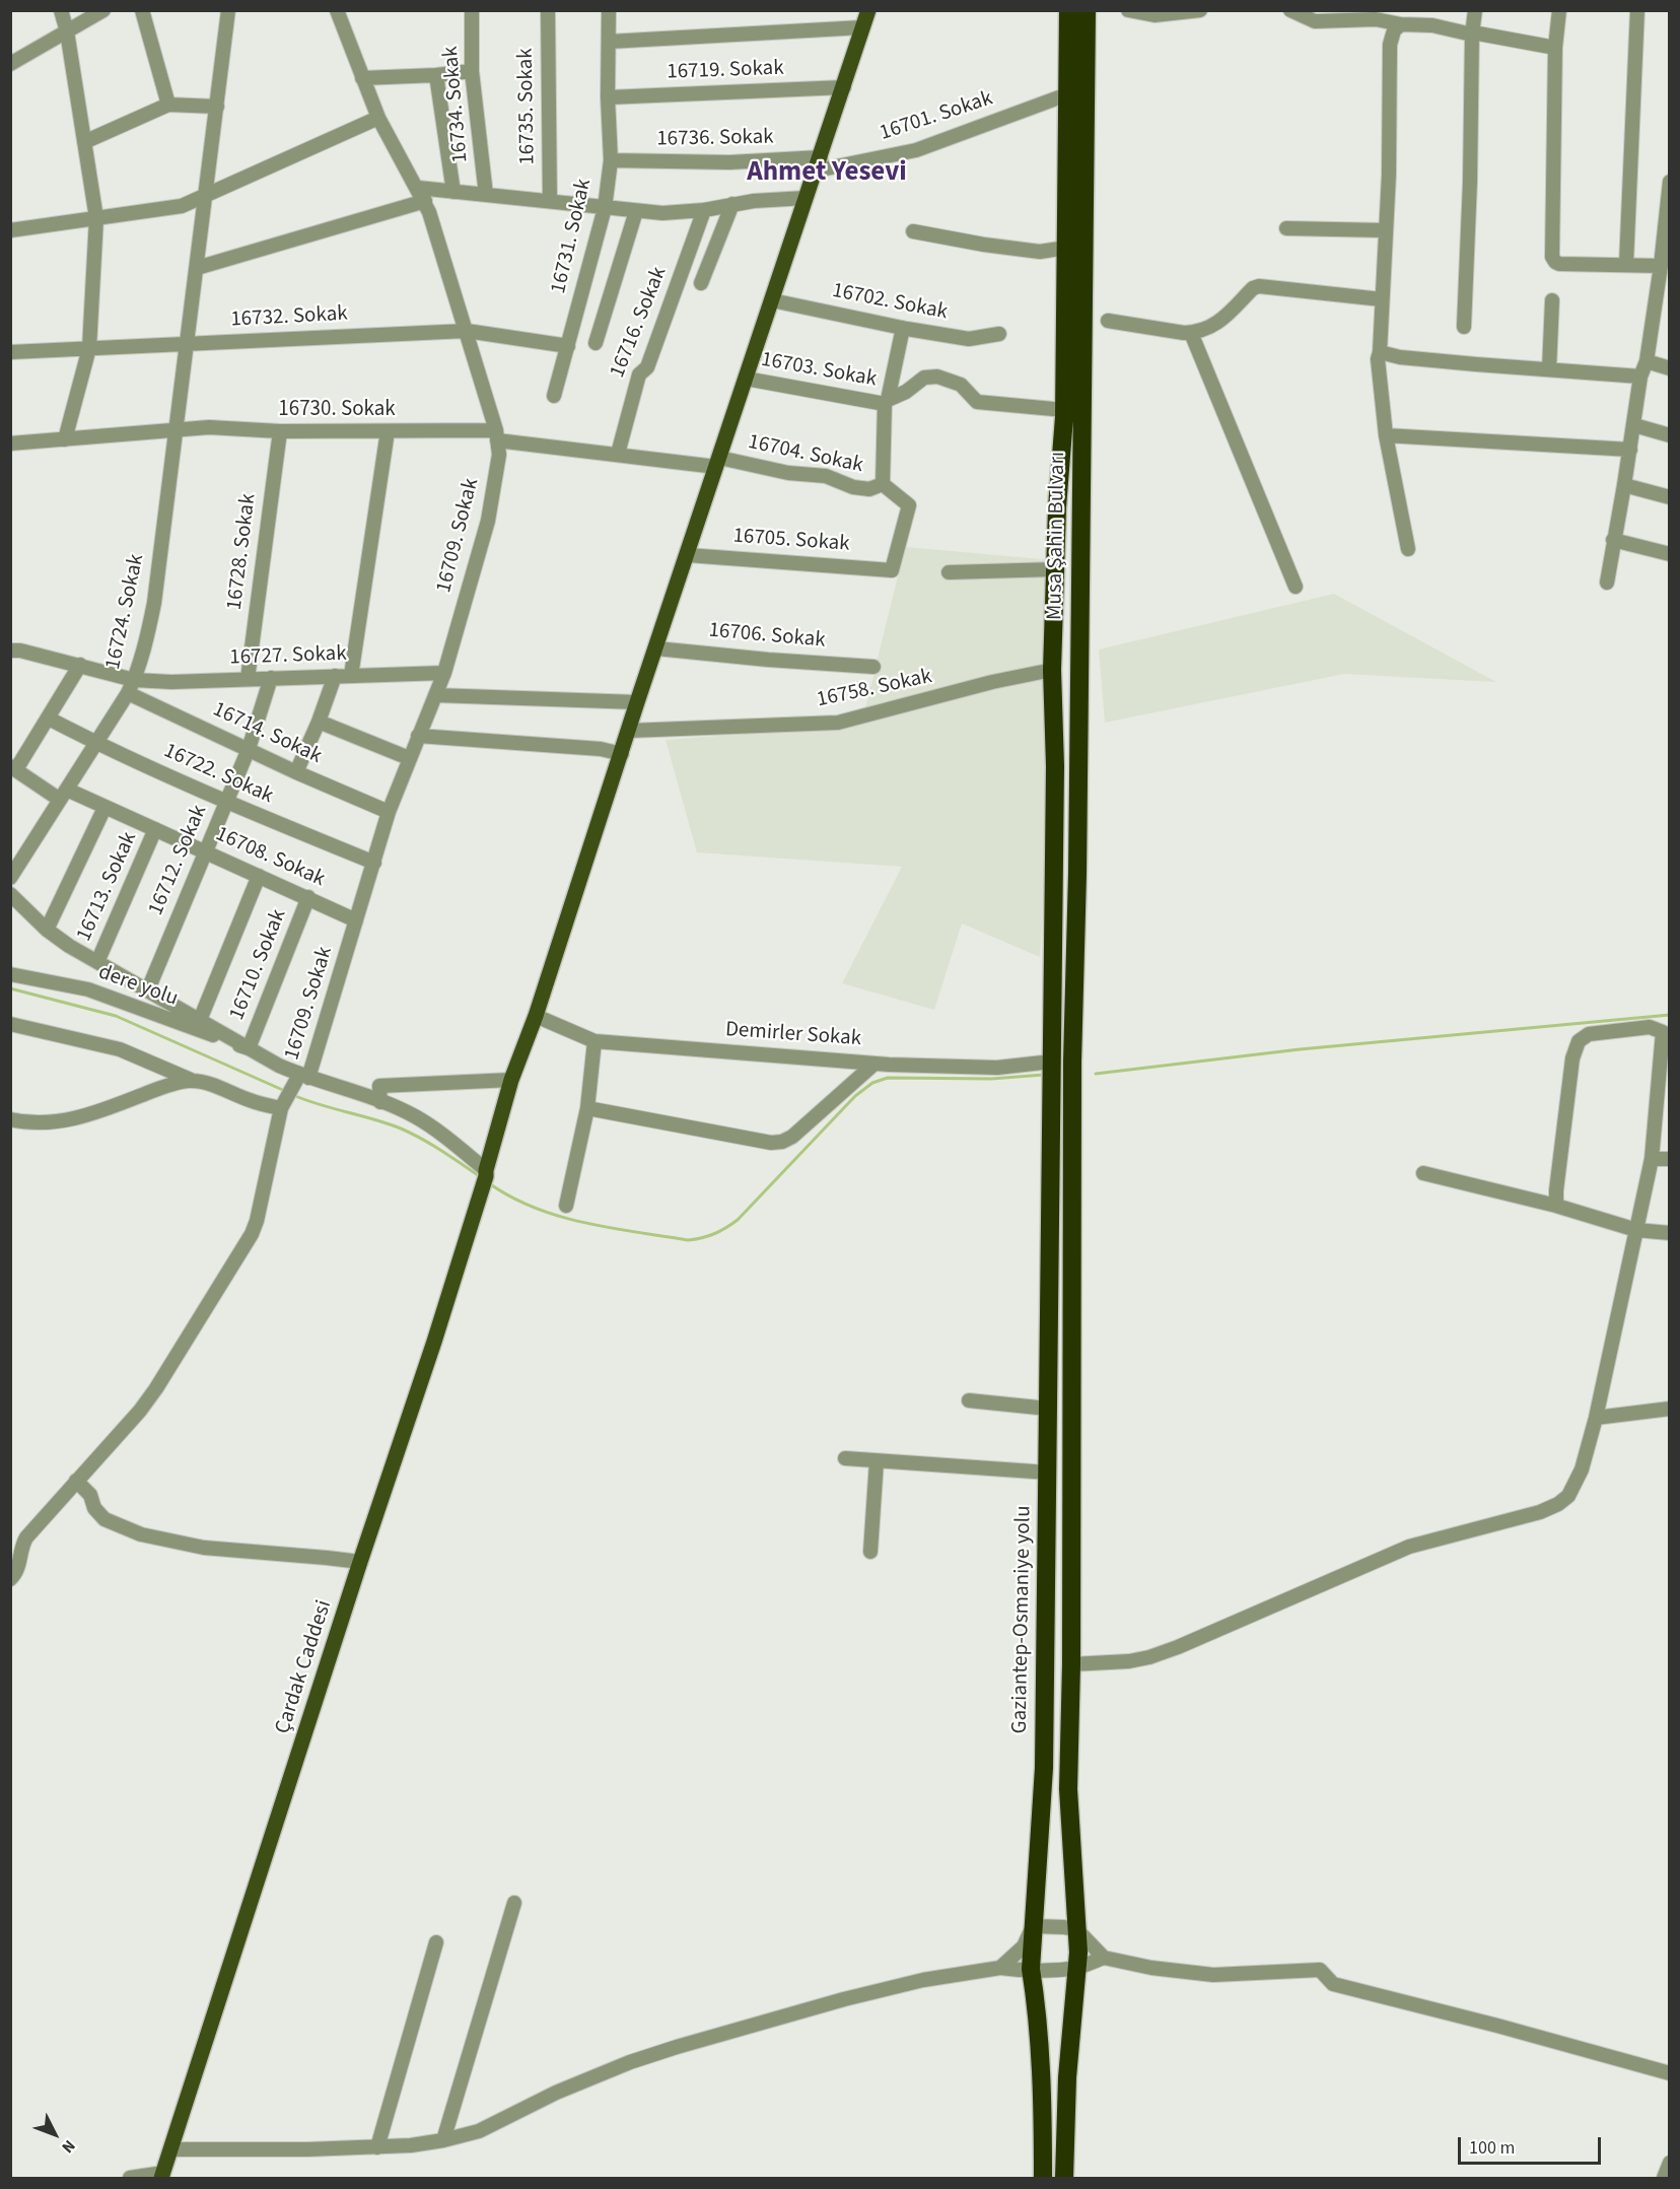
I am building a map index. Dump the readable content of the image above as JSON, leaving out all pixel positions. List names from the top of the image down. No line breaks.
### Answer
{"streets":{"highway":["Musa Şahin Bulvarı","Gaziantep-Osmaniye yolu"],"main road":["Çardak Caddesi"],"street":["16719. Sokak","16734. Sokak","16735. Sokak","16701. Sokak","16736. Sokak","16731. Sokak","16702. Sokak","16732. Sokak","16716. Sokak","16703. Sokak","16730. Sokak","16704. Sokak","16709. Sokak","16705. Sokak","16728. Sokak","16724. Sokak","16706. Sokak","16727. Sokak","16758. Sokak","16714. Sokak","16722. Sokak","16708. Sokak","16712. Sokak","16713. Sokak","16710. Sokak","dere yolu","Demirler Sokak"]},"crossings":[["16719. Sokak","16731. Sokak"],["16719. Sokak","Çardak Caddesi"],["16701. Sokak","16736. Sokak"],["16701. Sokak","Musa Şahin Bulvarı"],["16701. Sokak","Çardak Caddesi"],["16736. Sokak","16731. Sokak"],["16736. Sokak","Çardak Caddesi"],["16731. Sokak","16732. Sokak"],["16702. Sokak","Çardak Caddesi"],["16732. Sokak","16709. Sokak"],["16732. Sokak","16724. Sokak"],["16716. Sokak","16730. Sokak"],["16703. Sokak","Çardak Caddesi"],["16730. Sokak","16704. Sokak"],["16730. Sokak","16709. Sokak"],["16730. Sokak","16728. Sokak"],["16730. Sokak","16724. Sokak"],["16730. Sokak","Çardak Caddesi"],["16704. Sokak","16705. Sokak"],["16704. Sokak","Çardak Caddesi"],["16709. Sokak","16727. Sokak"],["16709. Sokak","16714. Sokak"],["16709. Sokak","16722. Sokak"],["16709. Sokak","16708. Sokak"],["Musa Şahin Bulvarı","16758. Sokak"],["Musa Şahin Bulvarı","Demirler Sokak"],["Musa Şahin Bulvarı","Gaziantep-Osmaniye yolu"],["16705. Sokak","Çardak Caddesi"],["16728. Sokak","16727. Sokak"],["16724. Sokak","16727. Sokak"],["16724. Sokak","16714. Sokak"],["16724. Sokak","16722. Sokak"],["16724. Sokak","16708. Sokak"],["16706. Sokak","Çardak Caddesi"],["16727. Sokak","16714. Sokak"],["16727. Sokak","16712. Sokak"],["16758. Sokak","Çardak Caddesi"],["16714. Sokak","16712. Sokak"],["16722. Sokak","16712. Sokak"],["16708. Sokak","16712. Sokak"],["16708. Sokak","16713. Sokak"],["16708. Sokak","16710. Sokak"],["16710. Sokak","dere yolu"],["Demirler Sokak","Gaziantep-Osmaniye yolu"],["Demirler Sokak","Çardak Caddesi"]],"districts":["Ahmet Yesevi"],"scale_bar":"100 m","north":"bottom right"}
